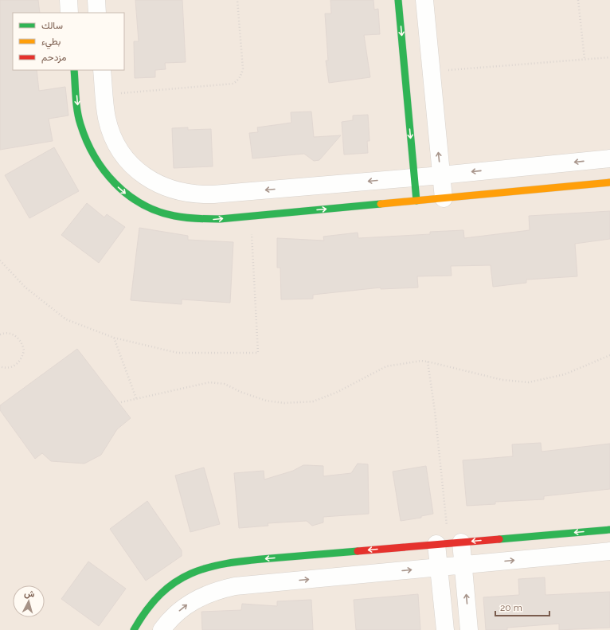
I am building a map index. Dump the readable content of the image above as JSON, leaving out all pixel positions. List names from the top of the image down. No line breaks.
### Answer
{"legend":["سالك","بطيء","مزدحم"],"scale_bar":"20 m","north":"top"}
